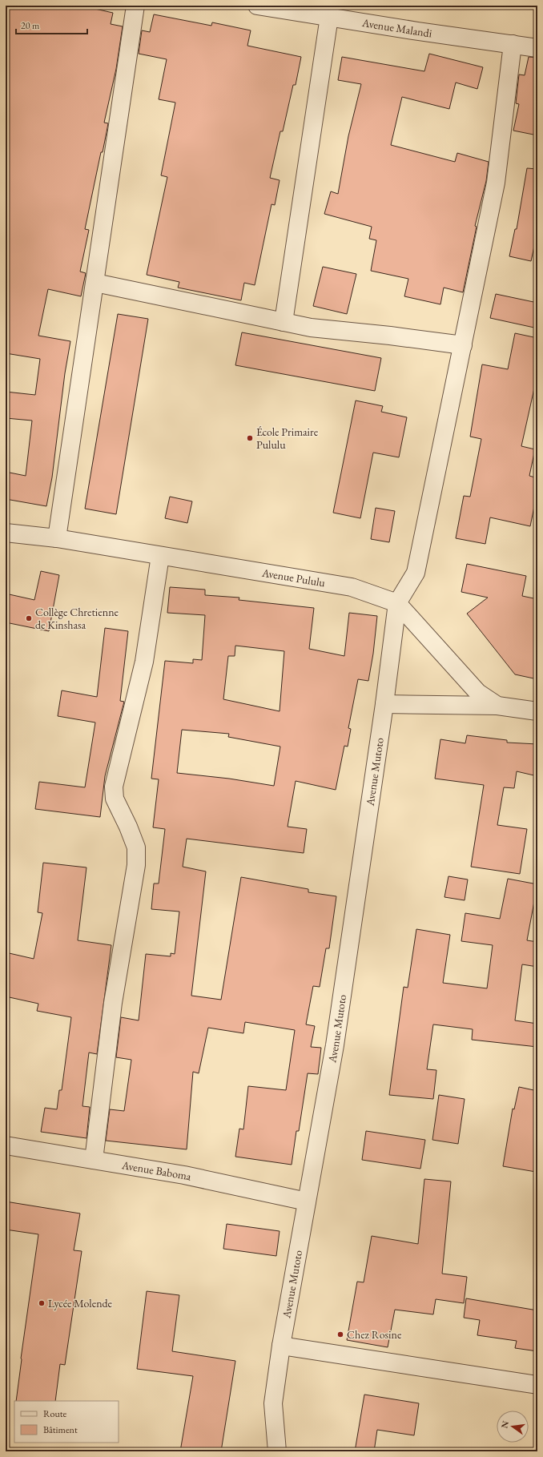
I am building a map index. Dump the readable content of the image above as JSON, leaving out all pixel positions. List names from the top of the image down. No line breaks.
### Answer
{"streets":{"street":["Avenue Malandi","Avenue Pululu","Avenue Mutoto","Avenue Baboma"]},"crossings":[["Avenue Pululu","Avenue Mutoto"],["Avenue Mutoto","Avenue Baboma"]],"places":["École Primaire Pululu","Collège Chretienne de Kinshasa","Lycée Molende","Chez Rosine"],"legend":["Route","Bâtiment"],"scale_bar":"20 m","north":"left"}
